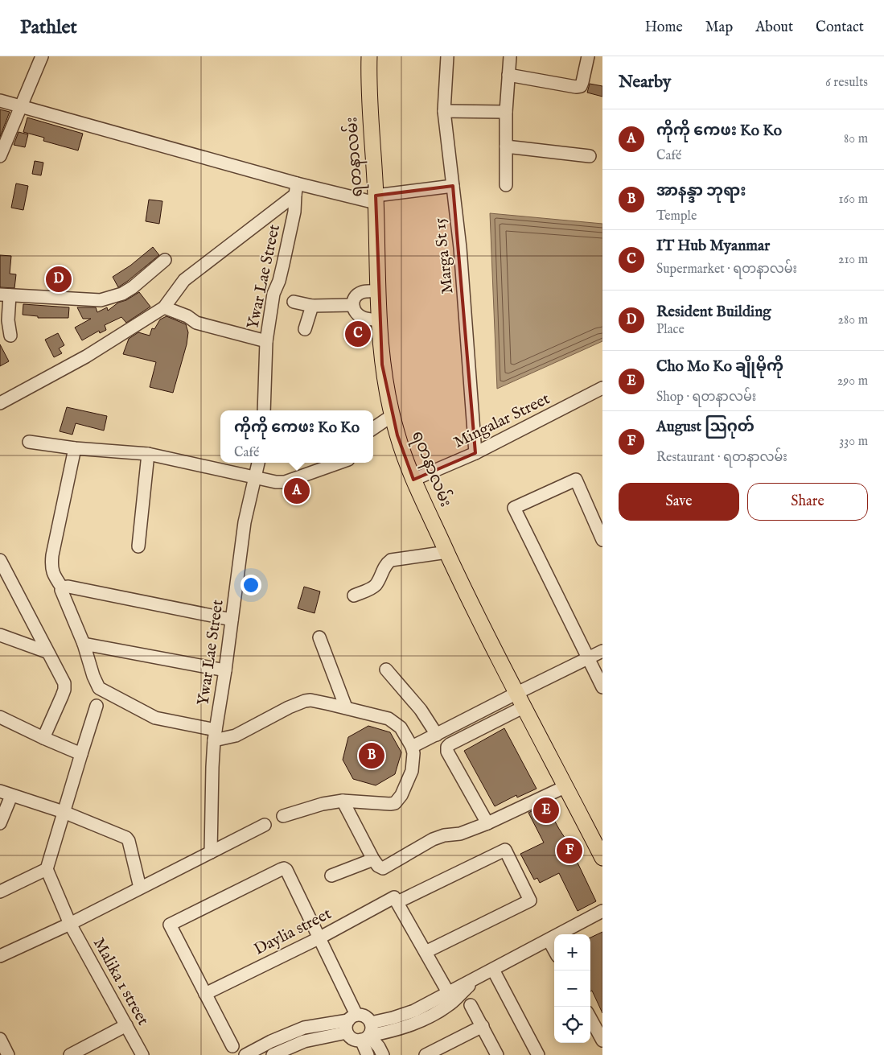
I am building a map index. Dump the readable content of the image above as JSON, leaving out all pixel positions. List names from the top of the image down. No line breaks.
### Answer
{"streets":{"main road":["ရတနာလမ်း"],"street":["Marga St 15","Ywar Lae Street","Mingalar Street","Daylia street","Malika 1 street"]},"crossings":[["ရတနာလမ်း","Mingalar Street"],["Marga St 15","Mingalar Street"]],"page":{"header":"Pathlet","nav":["Home","Map","About","Contact"],"heading":["Nearby","6 results"],"list":[{"mark":"A","name":"ကိုကို ကေဖး Ko Ko","note":"Café","value":"80 m"},{"mark":"B","name":"အာနန္ဒာ ဘုရား","note":"Temple","value":"160 m"},{"mark":"C","name":"IT Hub Myanmar","note":"Supermarket · ရတနာလမ်း","value":"210 m"},{"mark":"D","name":"Resident Building","note":"Place","value":"280 m"},{"mark":"E","name":"Cho Mo Ko ချိုမိုကို","note":"Shop · ရတနာလမ်း","value":"290 m"},{"mark":"F","name":"August သြဂုတ်","note":"Restaurant · ရတနာလမ်း","value":"330 m"}],"pins":["D","C","A","B","E","F"],"popup":["ကိုကို ကေဖး Ko Ko","Café"],"buttons":["Save","Share"],"map_buttons":["+","−"]}}
